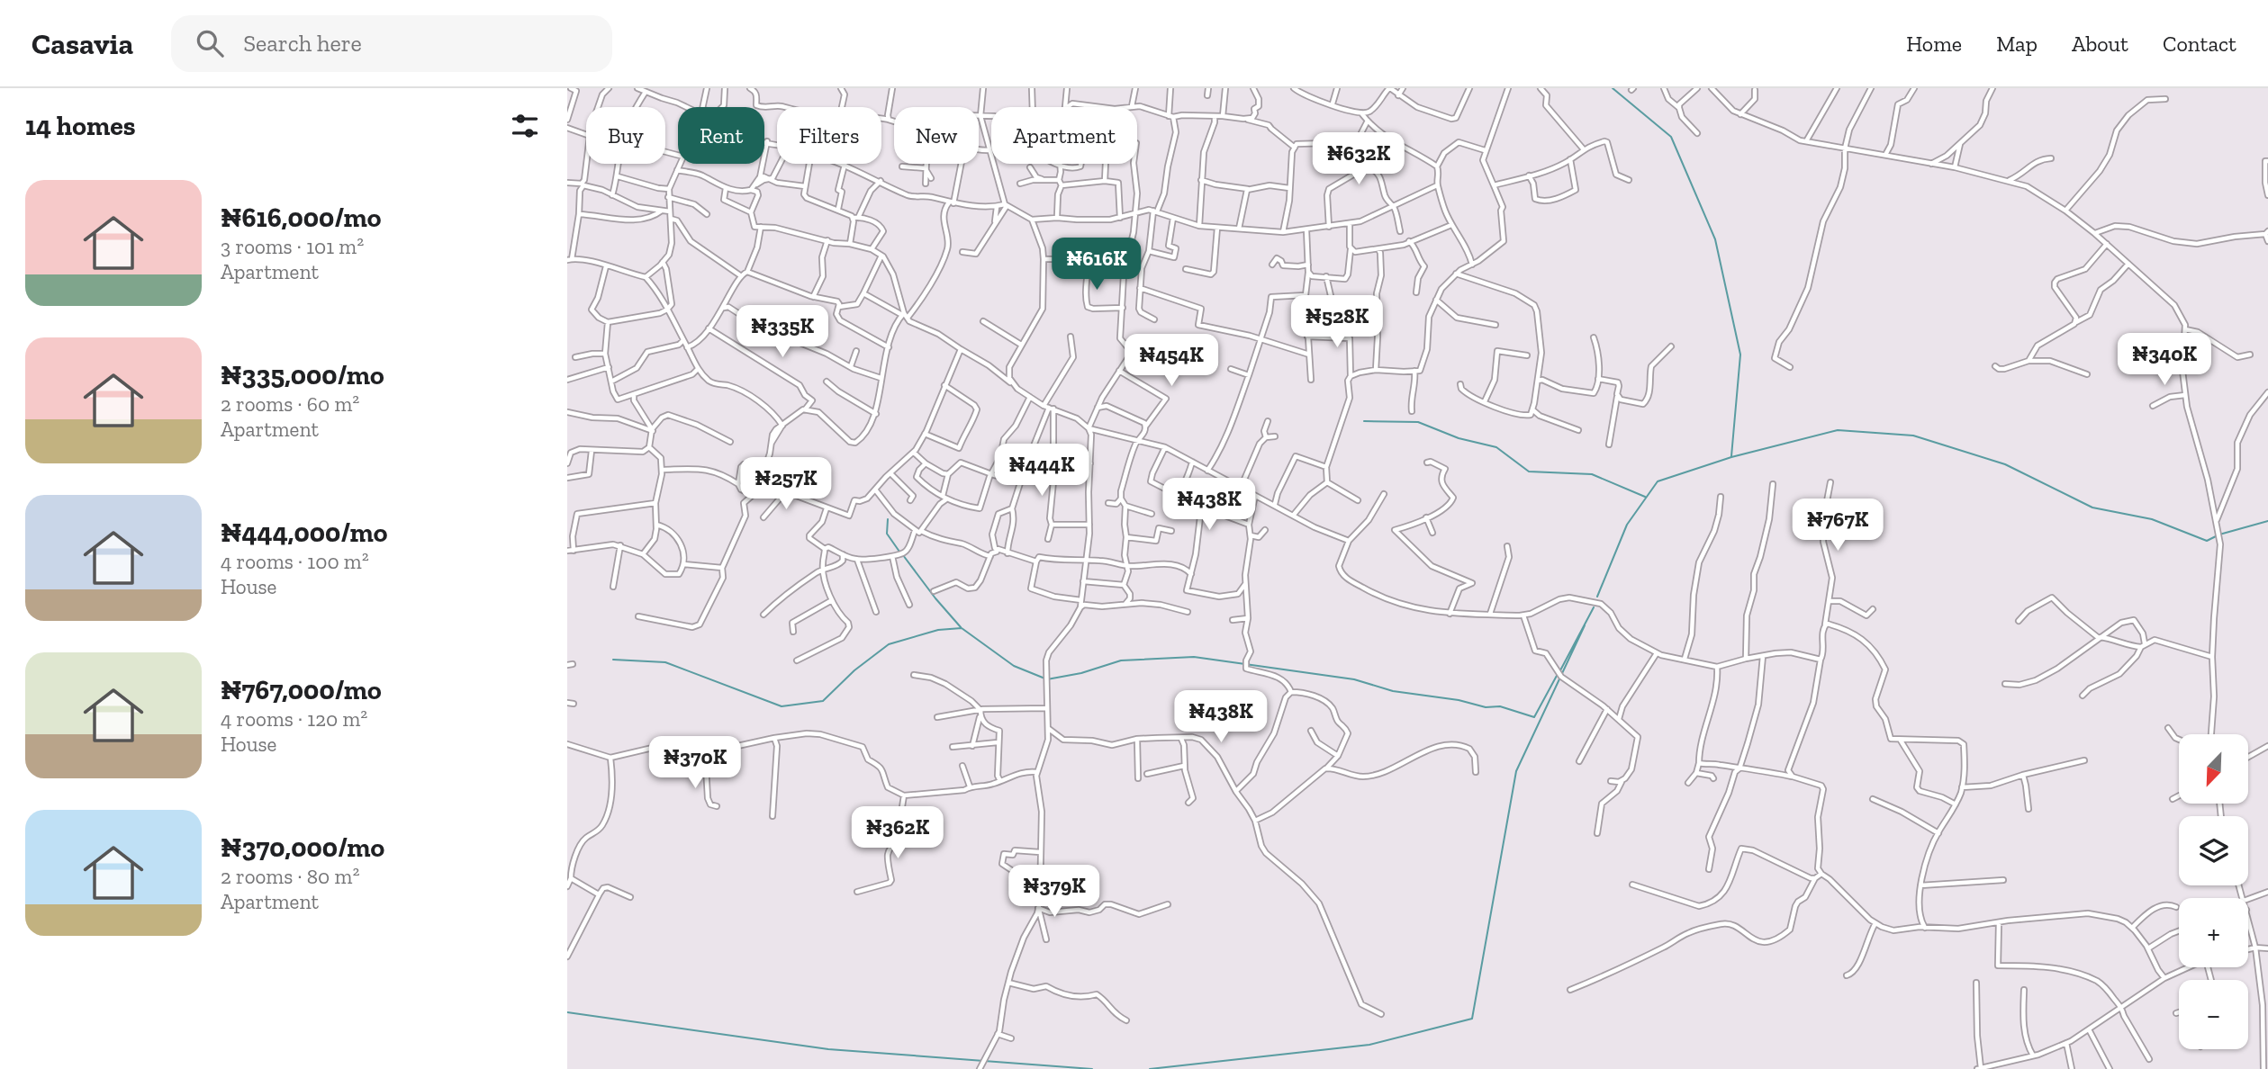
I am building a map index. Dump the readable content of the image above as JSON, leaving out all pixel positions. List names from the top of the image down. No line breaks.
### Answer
{"north":"bottom left","page":{"header":"Casavia","search":"Search here","nav":["Home","Map","About","Contact"],"heading":"14 homes","chip":["Buy","Rent","Filters","New","Apartment"],"price":["₦632K","₦616K","₦528K","₦335K","₦340K","₦454K","₦444K","₦257K","₦438K","₦767K","₦438K","₦370K","₦362K","₦379K"],"list":[{"name":"₦616,000/mo","note":"3 rooms · 101 m² · Apartment"},{"name":"₦335,000/mo","note":"2 rooms · 60 m² · Apartment"},{"name":"₦444,000/mo","note":"4 rooms · 100 m² · House"},{"name":"₦767,000/mo","note":"4 rooms · 120 m² · House"},{"name":"₦370,000/mo","note":"2 rooms · 80 m² · Apartment"}],"map_buttons":["+","−"]}}
